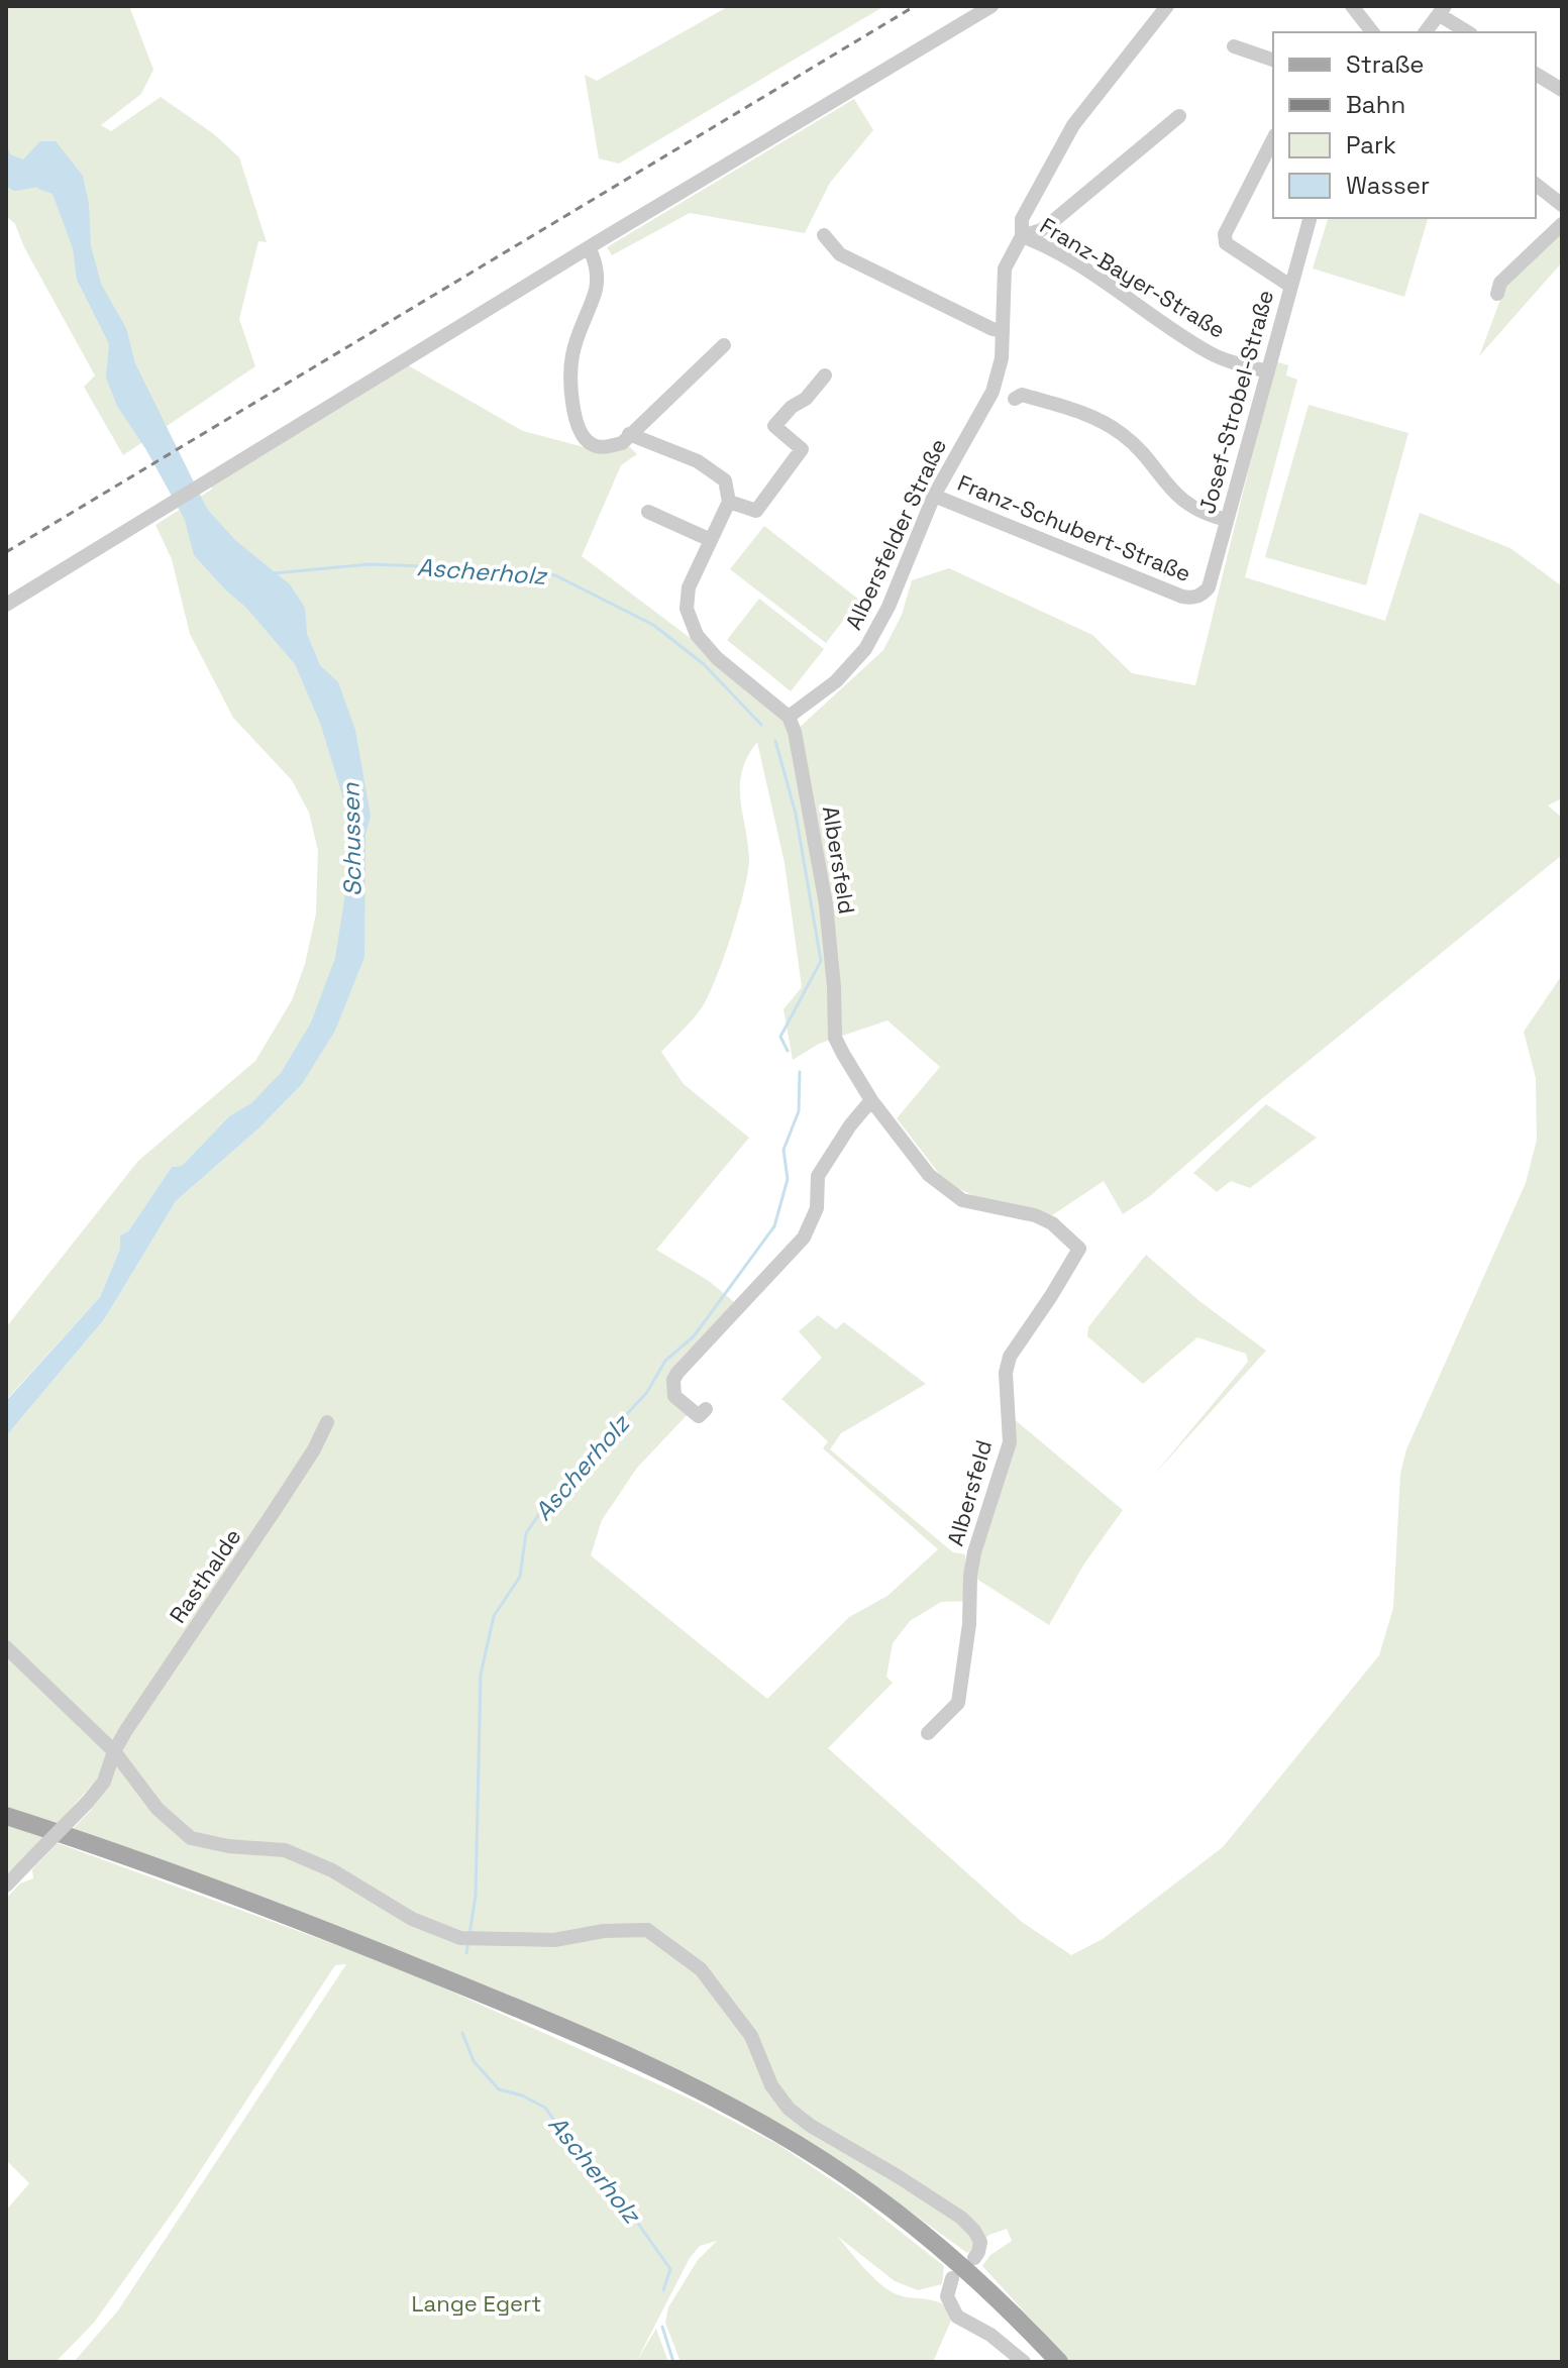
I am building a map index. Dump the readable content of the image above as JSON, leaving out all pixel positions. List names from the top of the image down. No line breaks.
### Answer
{"streets":{"street":["Franz-Bayer-Straße","Josef-Strobel-Straße","Franz-Schubert-Straße","Albersfelder Straße","Albersfeld","Rasthalde"]},"crossings":[["Franz-Bayer-Straße","Josef-Strobel-Straße"],["Franz-Bayer-Straße","Albersfelder Straße"],["Josef-Strobel-Straße","Franz-Schubert-Straße"],["Franz-Schubert-Straße","Albersfelder Straße"],["Albersfelder Straße","Albersfeld"]],"water":["Ascherholz","Schussen"],"parks":["Lange Egert"],"legend":["Straße","Bahn","Park","Wasser"]}
